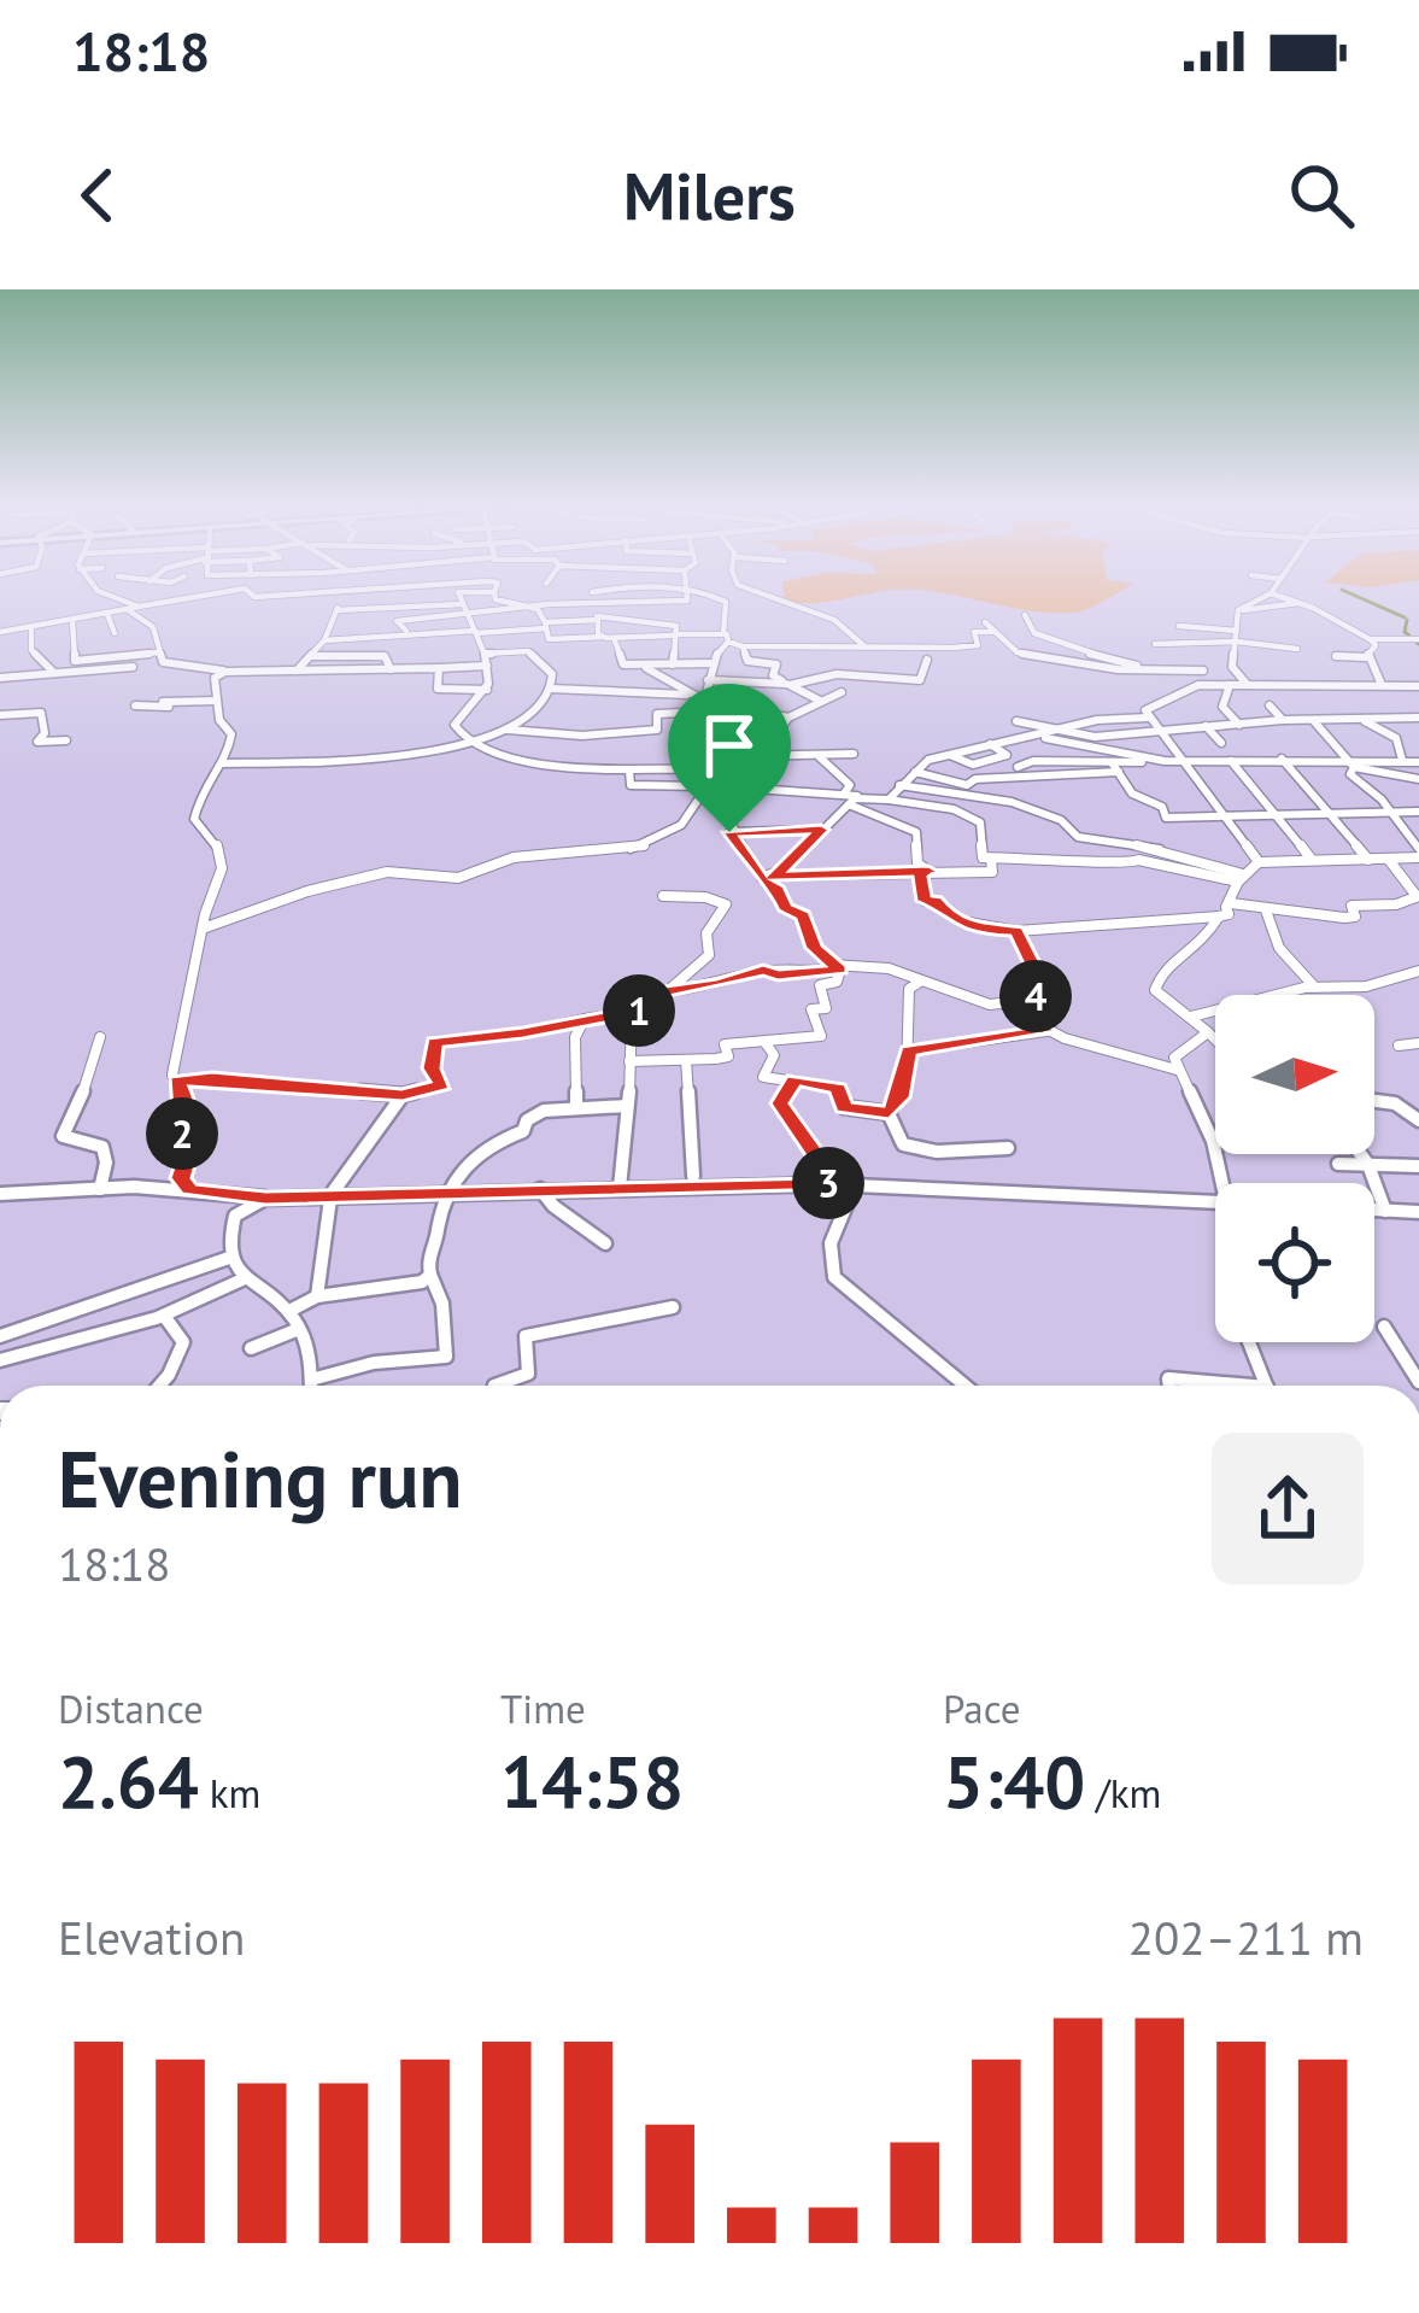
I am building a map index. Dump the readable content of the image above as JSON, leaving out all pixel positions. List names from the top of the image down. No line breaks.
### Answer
{"north":"right","page":{"status":"18:18","header":"Milers","pins":["4","1","2","3"],"heading":["Evening run","18:18"],"stats":[["Distance","2.64 km"],["Time","14:58"],["Pace","5:40 /km"]],"chart":["Elevation","202–211 m"]}}
